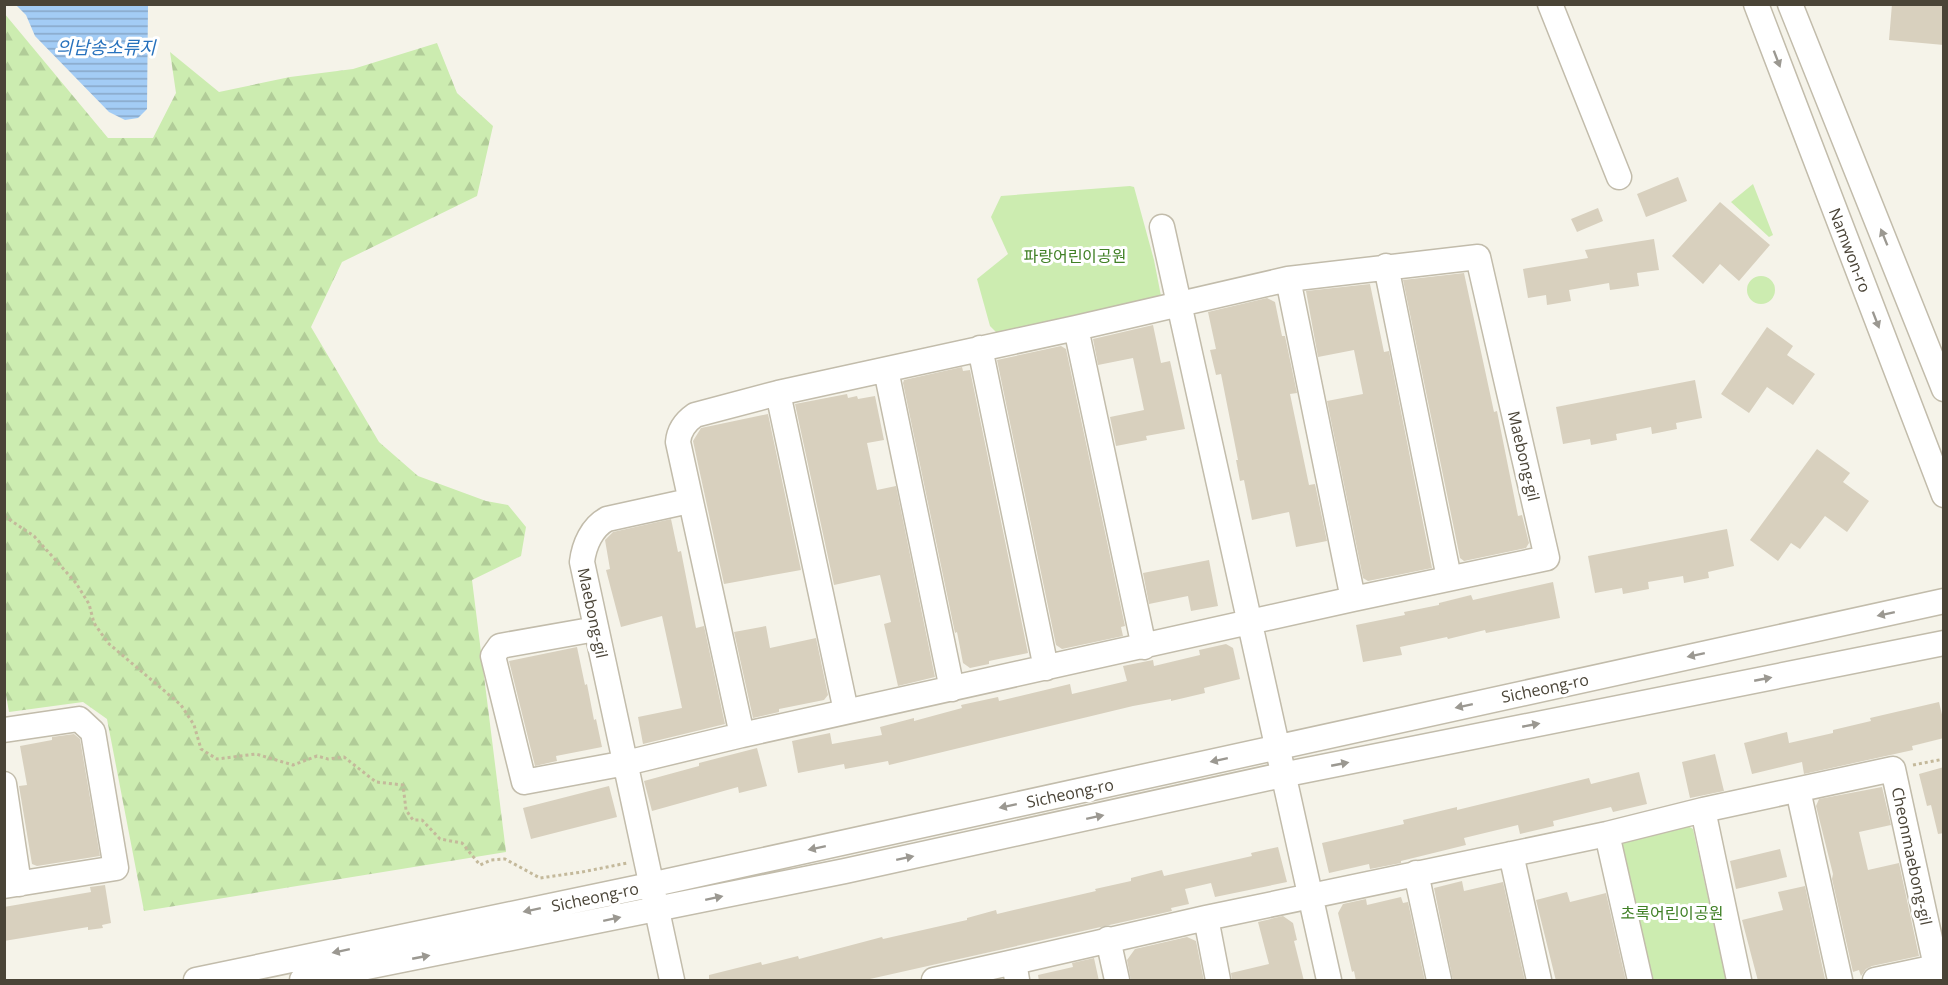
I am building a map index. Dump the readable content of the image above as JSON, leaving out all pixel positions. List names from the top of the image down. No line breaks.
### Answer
{"streets":{"street":["Namwon-ro","Maebong-gil","Sicheong-ro","Cheonmaebong-gil"]},"water":["의남송소류지"],"parks":["파랑어린이공원","초록어린이공원"]}
